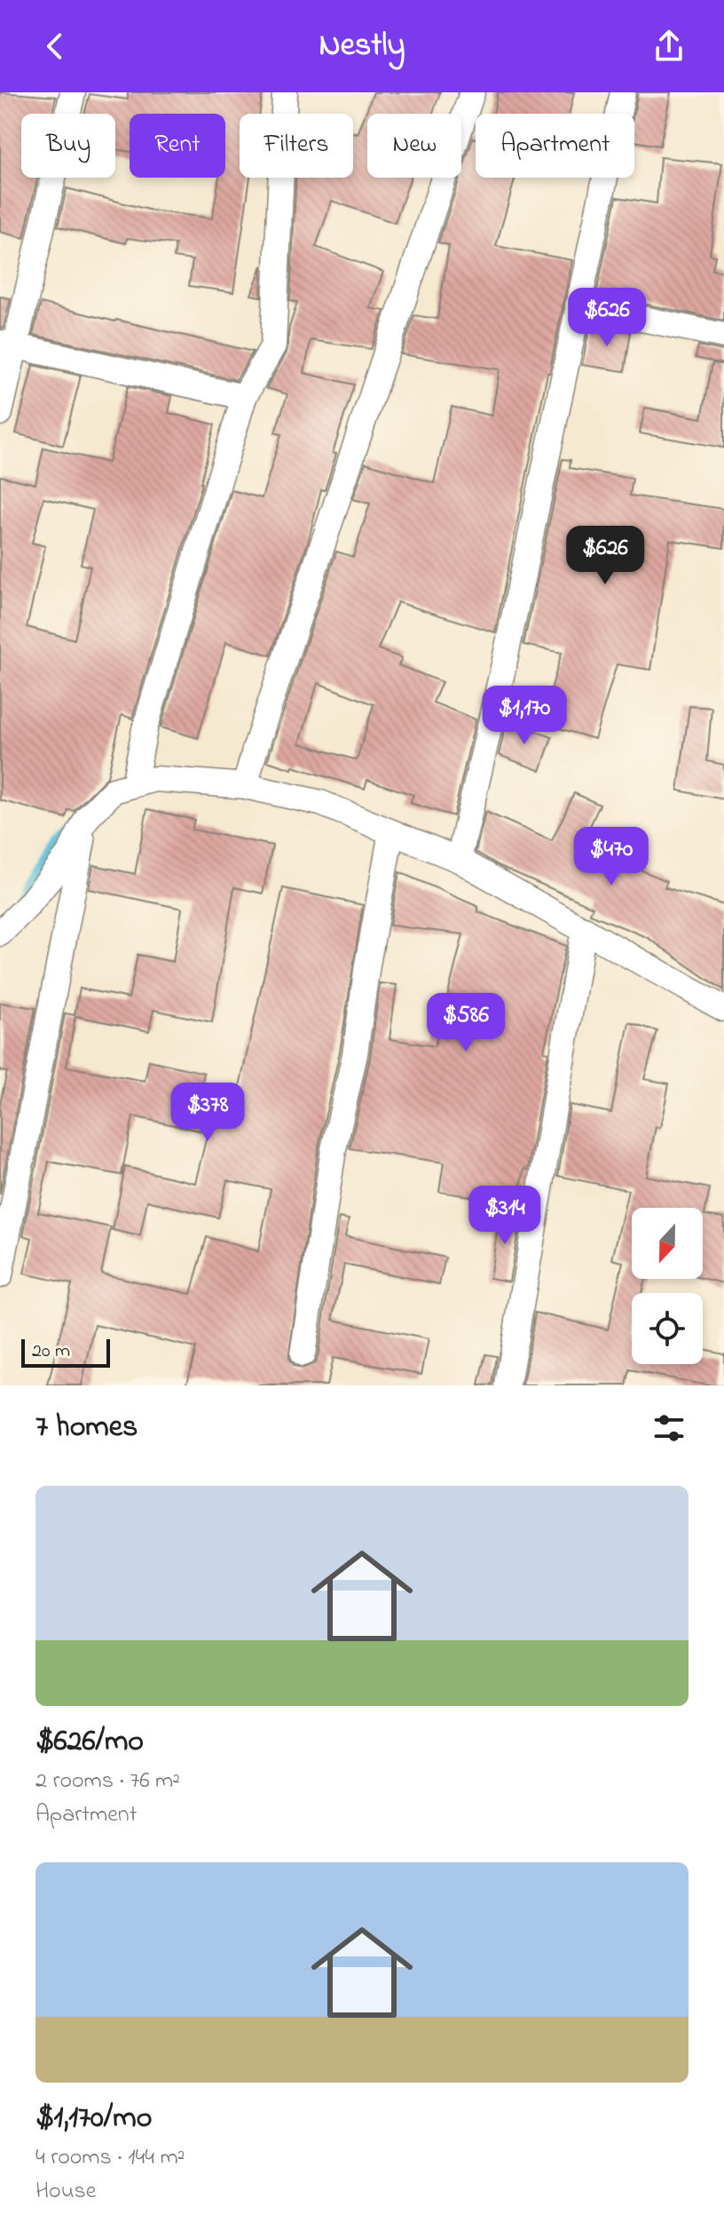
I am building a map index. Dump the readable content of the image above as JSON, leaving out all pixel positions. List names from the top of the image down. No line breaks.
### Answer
{"scale_bar":"20 m","north":"bottom","page":{"header":"Nestly","chip":["Buy","Rent","Filters","New","Apartment"],"price":["$626","$626","$1,170","$470","$586","$378","$314"],"scale":"20 m","heading":"7 homes","list":[{"name":"$626/mo","note":"2 rooms · 76 m² · Apartment"},{"name":"$1,170/mo","note":"4 rooms · 144 m² · House"}]}}
